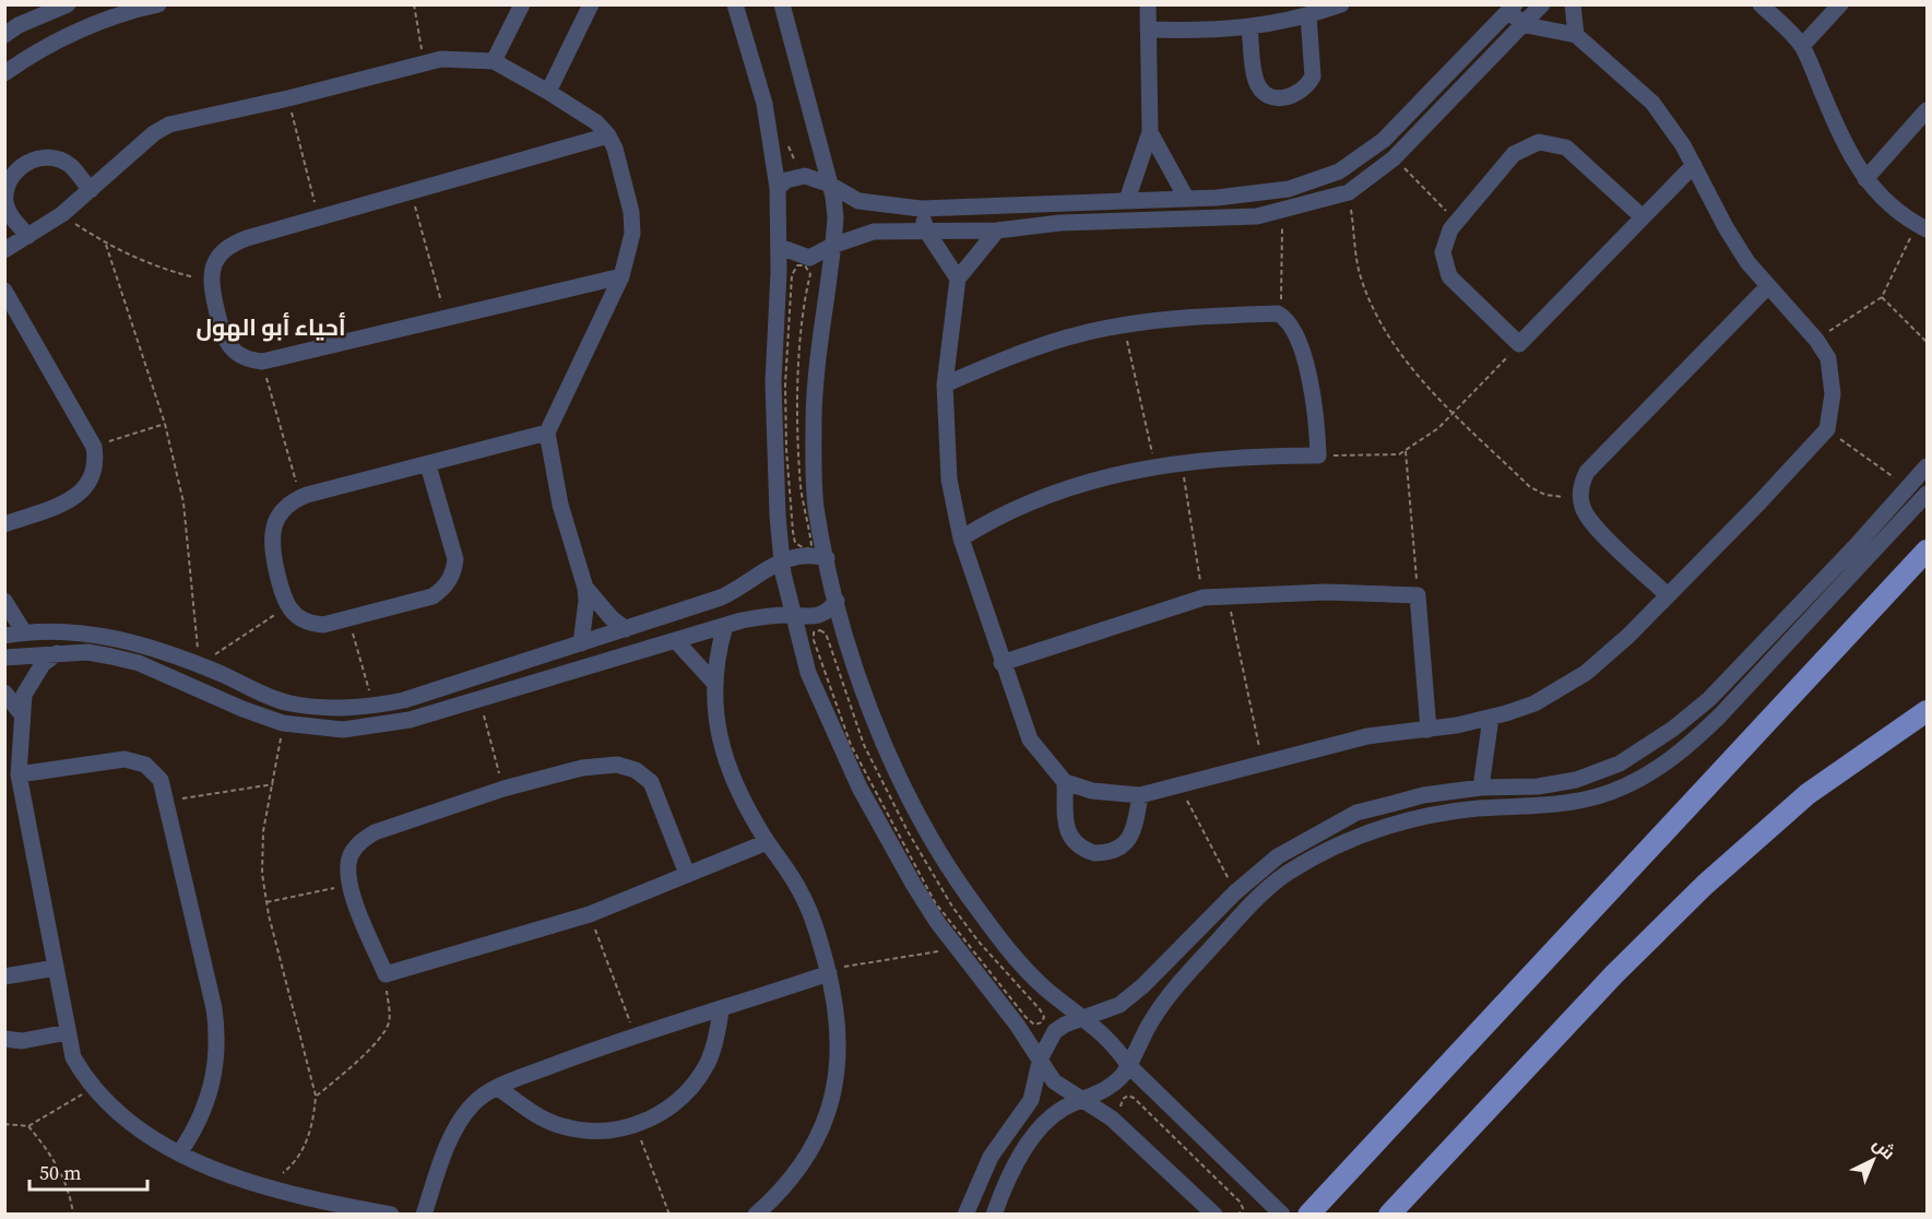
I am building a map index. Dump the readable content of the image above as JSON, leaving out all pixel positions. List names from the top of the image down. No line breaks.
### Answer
{"districts":["أحياء أبو الهول"],"scale_bar":"50 m","north":"top right"}
